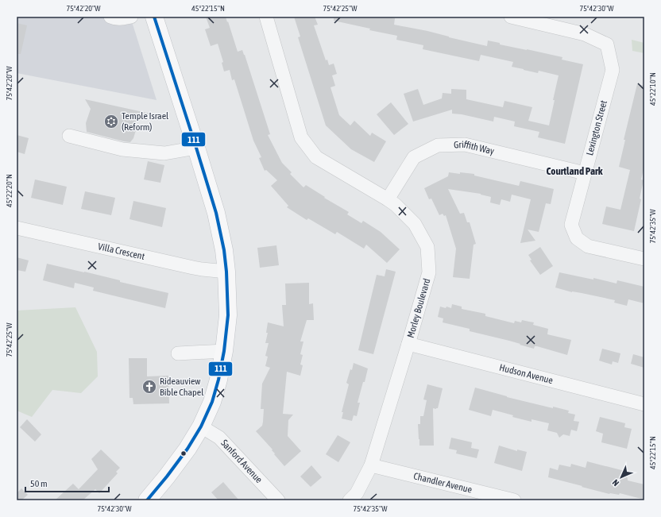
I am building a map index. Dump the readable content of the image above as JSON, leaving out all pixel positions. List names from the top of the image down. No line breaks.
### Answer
{"streets":{"street":["Lexington Street","Griffith Way","Villa Crescent","Morley Boulevard","Hudson Avenue","Sanford Avenue","Chandler Avenue"]},"crossings":[["Lexington Street","Griffith Way"],["Griffith Way","Morley Boulevard"],["Morley Boulevard","Hudson Avenue"],["Morley Boulevard","Chandler Avenue"]],"districts":["Courtland Park"],"places":{"synagogue":["Temple Israel (Reform)"],"church":["Rideauview Bible Chapel"]},"lines":["transit line 111"],"scale_bar":"50 m","north":"bottom left","coordinates":["75°42'20\"W","45°22'15\"N","75°42'25\"W","75°42'30\"W","45°22'10\"N","45°22'20\"N","75°42'35\"W"]}
